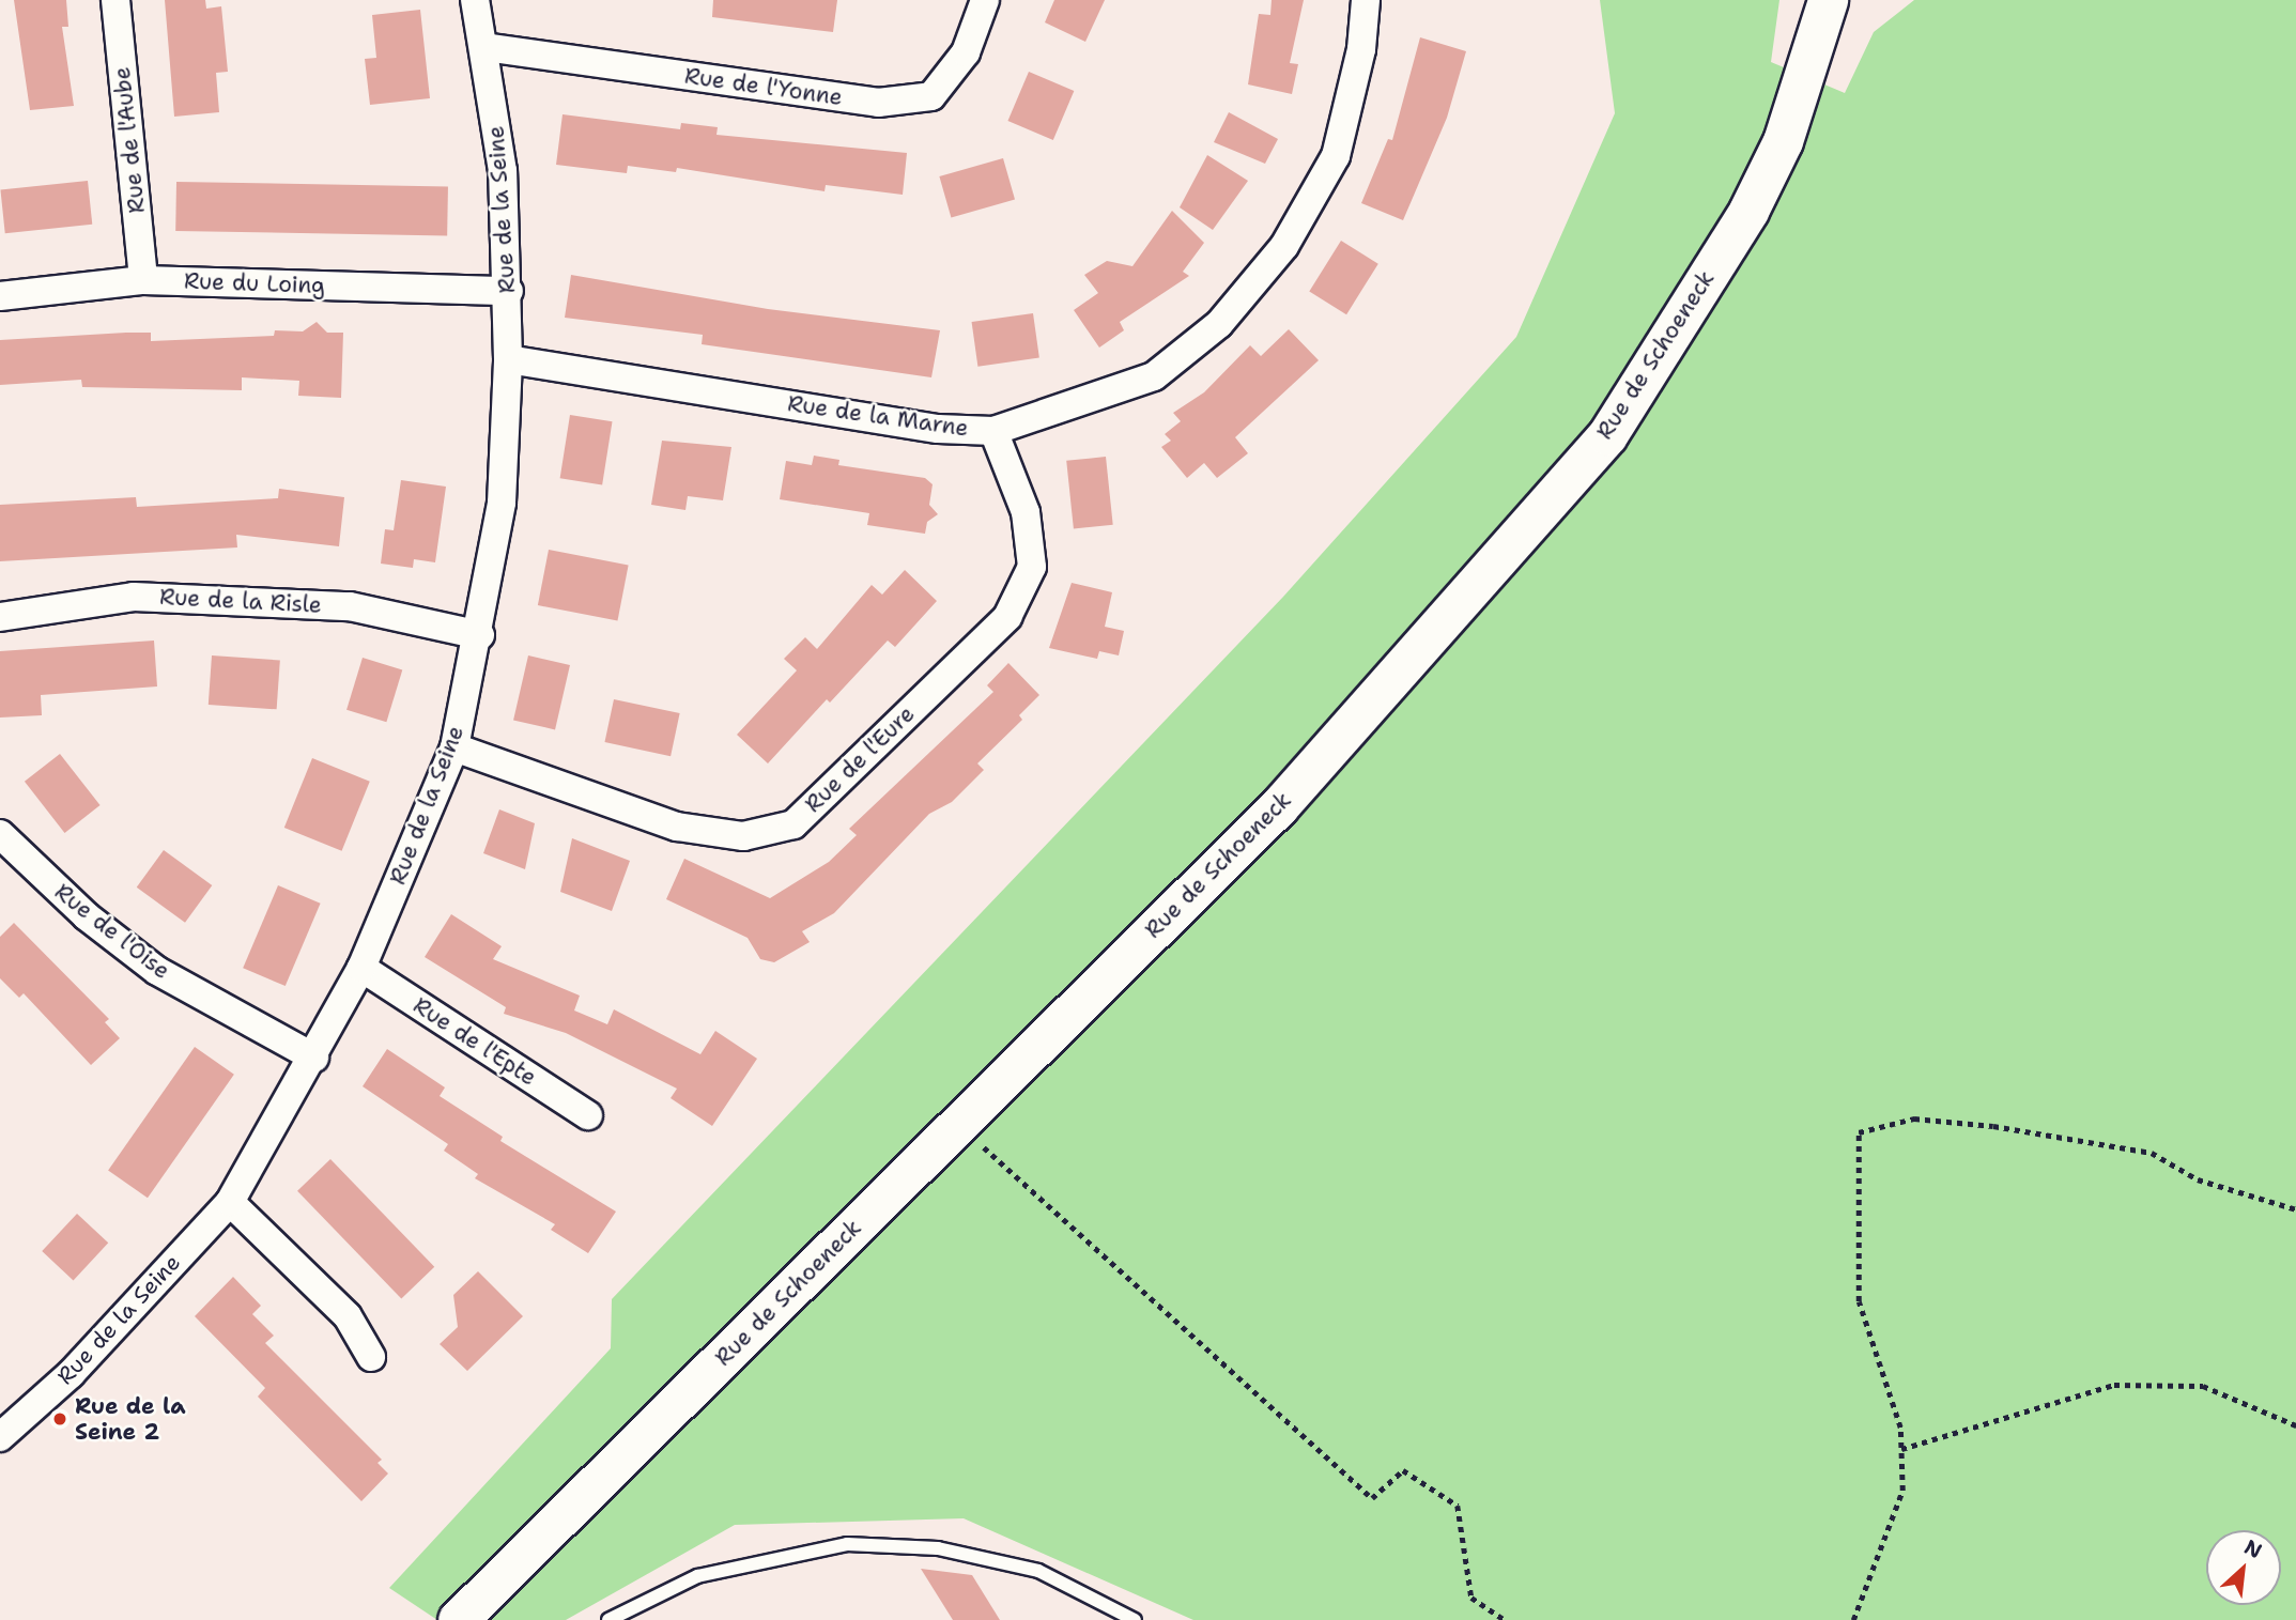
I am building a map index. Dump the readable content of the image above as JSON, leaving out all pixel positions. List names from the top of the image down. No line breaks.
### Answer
{"streets":{"main road":["Rue de Schoeneck"],"street":["Rue de l'Yonne","Rue de l'Aube","Rue de la Seine","Rue du Loing","Rue de la Marne","Rue de la Risle","Rue de l'Eure","Rue de l'Oise","Rue de l'Epte"]},"crossings":[["Rue de l'Yonne","Rue de la Seine"],["Rue de l'Aube","Rue du Loing"],["Rue de la Seine","Rue du Loing"],["Rue de la Seine","Rue de la Marne"],["Rue de la Seine","Rue de la Risle"],["Rue de la Seine","Rue de l'Eure"],["Rue de la Seine","Rue de l'Oise"],["Rue de la Seine","Rue de l'Epte"],["Rue de la Marne","Rue de l'Eure"]],"places":["Rue de la Seine 2"],"north":"top right"}
